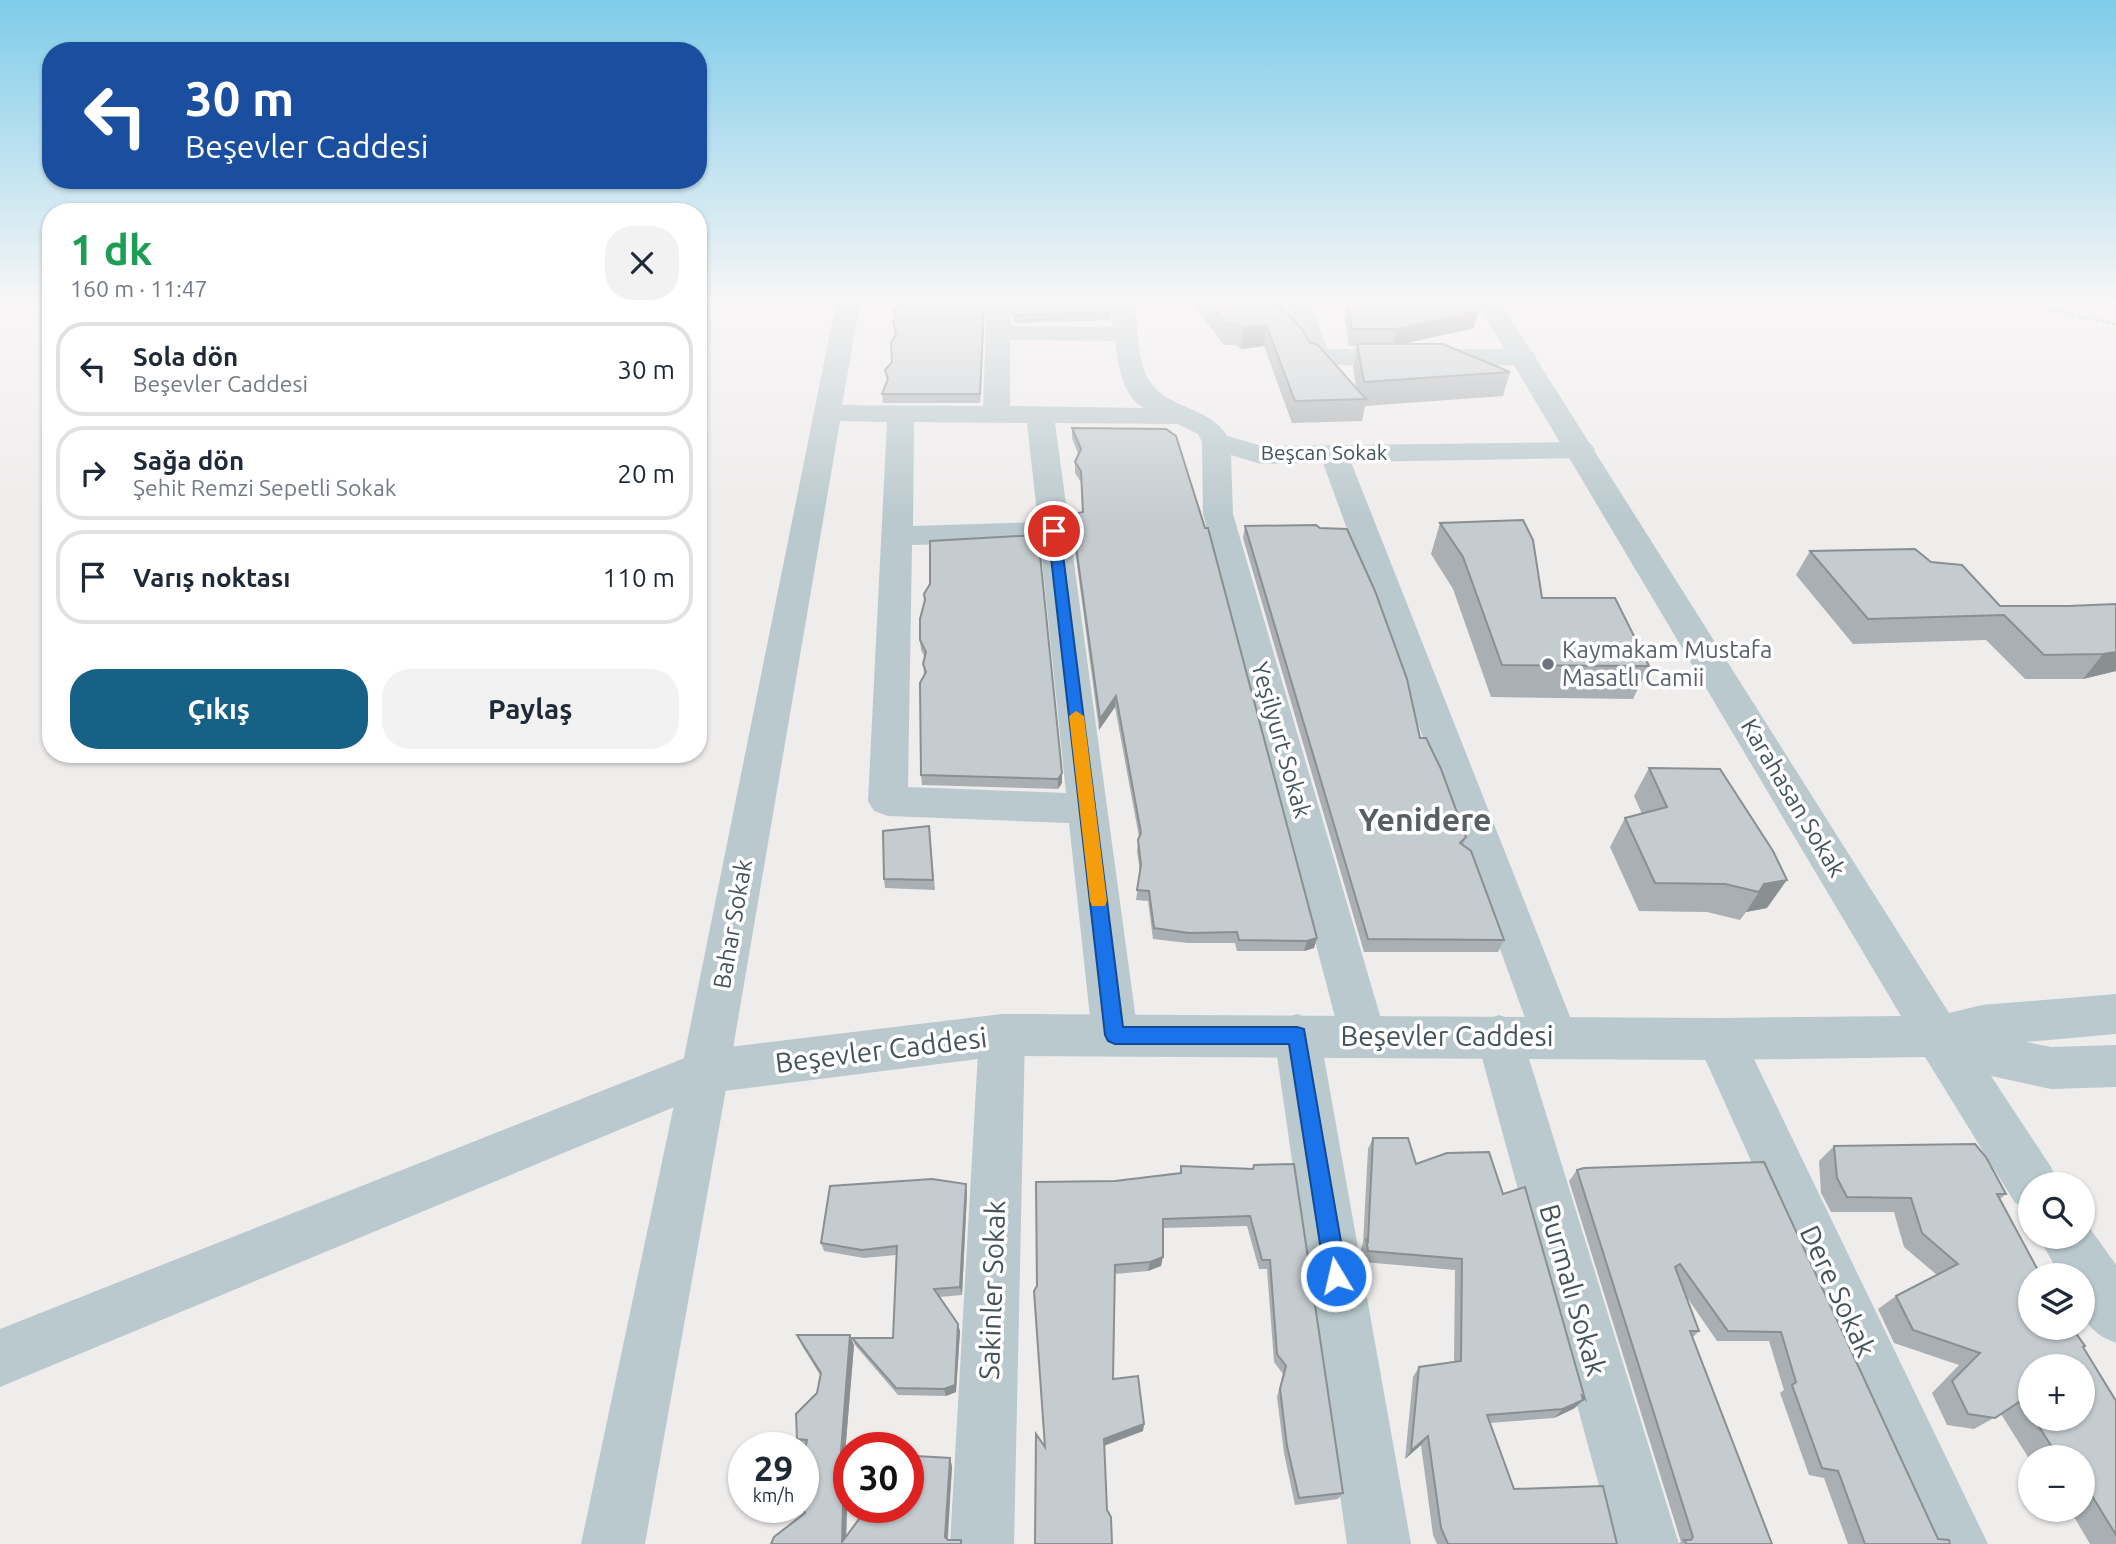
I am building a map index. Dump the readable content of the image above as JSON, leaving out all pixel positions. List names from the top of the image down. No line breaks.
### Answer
{"streets":{"street":["Beşcan Sokak","Yeşilyurt Sokak","Karahasan Sokak","Bahar Sokak","Beşevler Caddesi","Sakinler Sokak","Burmalı Sokak","Dere Sokak"]},"crossings":[["Beşcan Sokak","Yeşilyurt Sokak"],["Beşcan Sokak","Karahasan Sokak"],["Yeşilyurt Sokak","Beşevler Caddesi"],["Karahasan Sokak","Beşevler Caddesi"],["Bahar Sokak","Beşevler Caddesi"],["Beşevler Caddesi","Sakinler Sokak"],["Beşevler Caddesi","Burmalı Sokak"],["Beşevler Caddesi","Dere Sokak"]],"districts":["Yenidere"],"places":["Kaymakam Mustafa Masatlı Camii"],"page":{"turn":["30 m","Beşevler Caddesi"],"heading":["1 dk","160 m · 11:47"],"list":[{"name":"Sola dön","note":"Beşevler Caddesi","value":"30 m"},{"name":"Sağa dön","note":"Şehit Remzi Sepetli Sokak","value":"20 m"},{"name":"Varış noktası","value":"110 m"}],"buttons":["Çıkış","Paylaş"],"map_buttons":["+","−"],"speed":"29 km/h","limit":"30"}}
